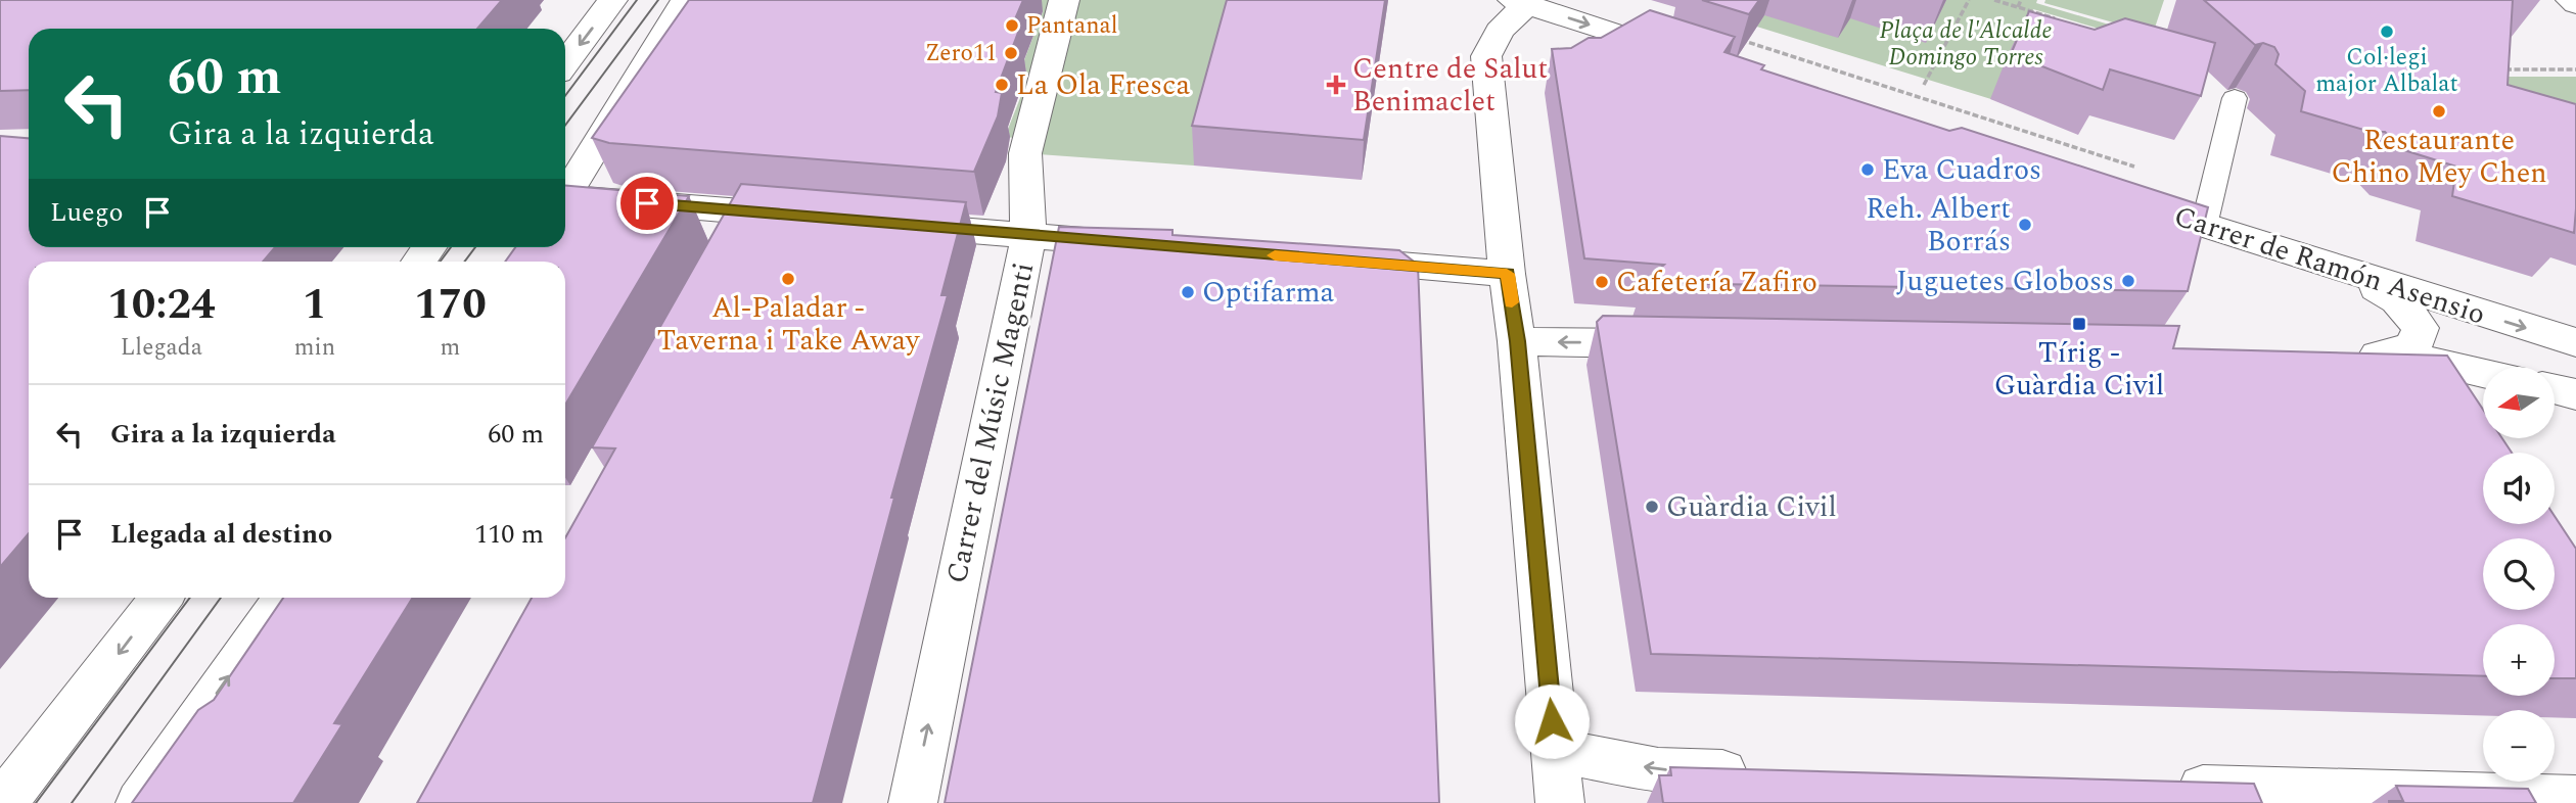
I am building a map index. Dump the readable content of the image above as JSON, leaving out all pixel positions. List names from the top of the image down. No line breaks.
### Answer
{"streets":{"street":["Carrer de Ramón Asensio","Carrer del Músic Magenti"]},"one_way":["Carrer de Ramón Asensio","Carrer del Músic Magenti"],"parks":["Plaça de l'Alcalde Domingo Torres"],"places":{"other":["Pantanal","Col·legi major Albalat","Zero11","La Ola Fresca","Restaurante Chino Mey Chen","Eva Cuadros","Reh. Albert Borrás","Al-Paladar - Taverna i Take Away","Juguetes Globoss","Cafetería Zafiro","Optifarma","Guàrdia Civil"],"health":["Centre de Salut Benimaclet"],"transit":["Tírig - Guàrdia Civil"]},"north":"left","page":{"turn":["60 m","Gira a la izquierda"],"then":"Luego","eta":["10:24","Llegada","1","min","170","m"],"map_buttons":["+","−"],"list":[{"name":"Gira a la izquierda","value":"60 m"},{"name":"Llegada al destino","value":"110 m"}]}}
